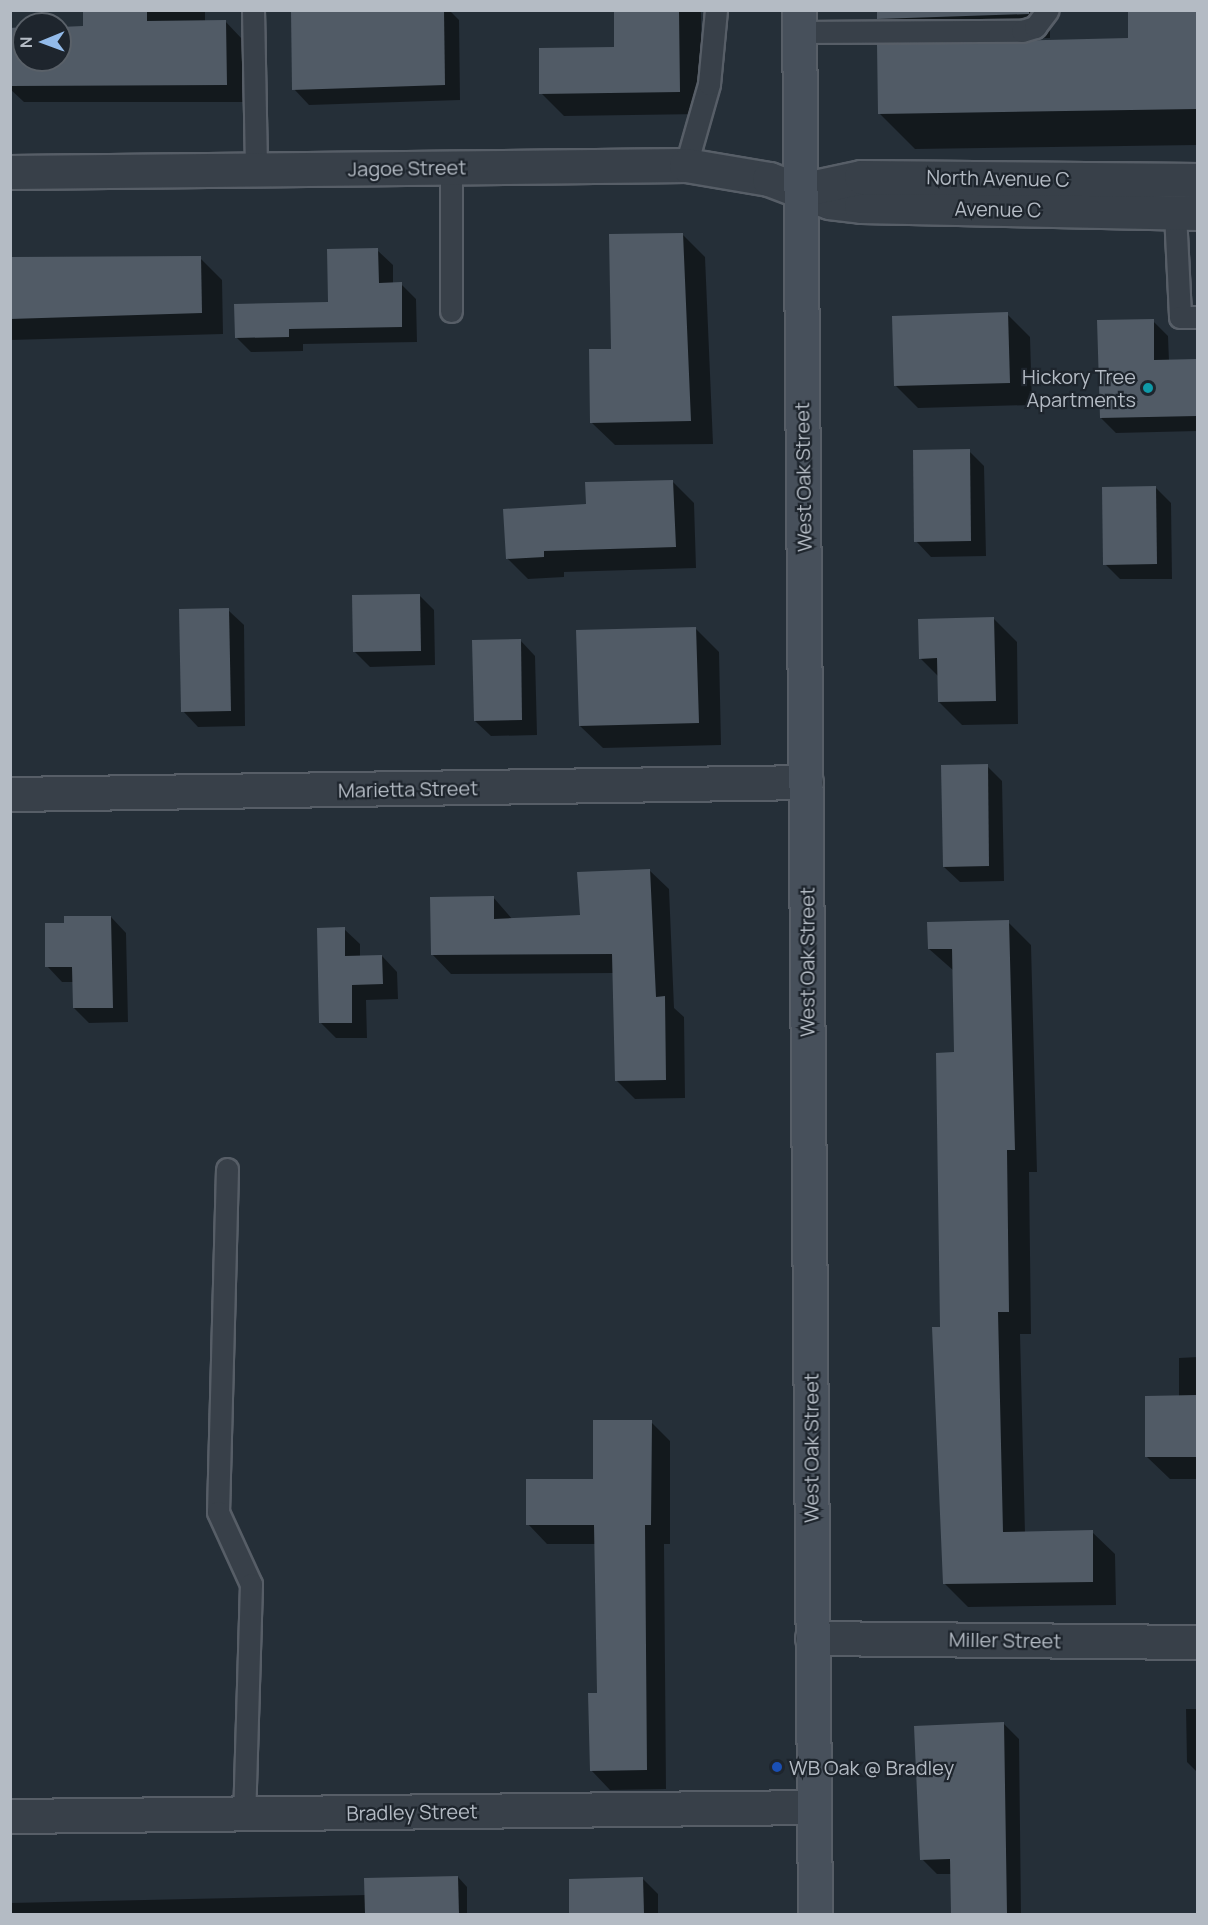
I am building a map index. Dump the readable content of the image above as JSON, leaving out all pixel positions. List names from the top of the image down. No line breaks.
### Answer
{"streets":{"main road":["West Oak Street"],"street":["Jagoe Street","North Avenue C","Avenue C","Marietta Street","Miller Street","Bradley Street"]},"crossings":[["Jagoe Street","North Avenue C"],["Jagoe Street","Avenue C"],["Jagoe Street","West Oak Street"],["North Avenue C","Avenue C"],["North Avenue C","West Oak Street"],["Avenue C","West Oak Street"],["West Oak Street","Marietta Street"],["West Oak Street","Miller Street"],["West Oak Street","Bradley Street"]],"places":["Hickory Tree Apartments","WB Oak @ Bradley"],"north":"left"}
